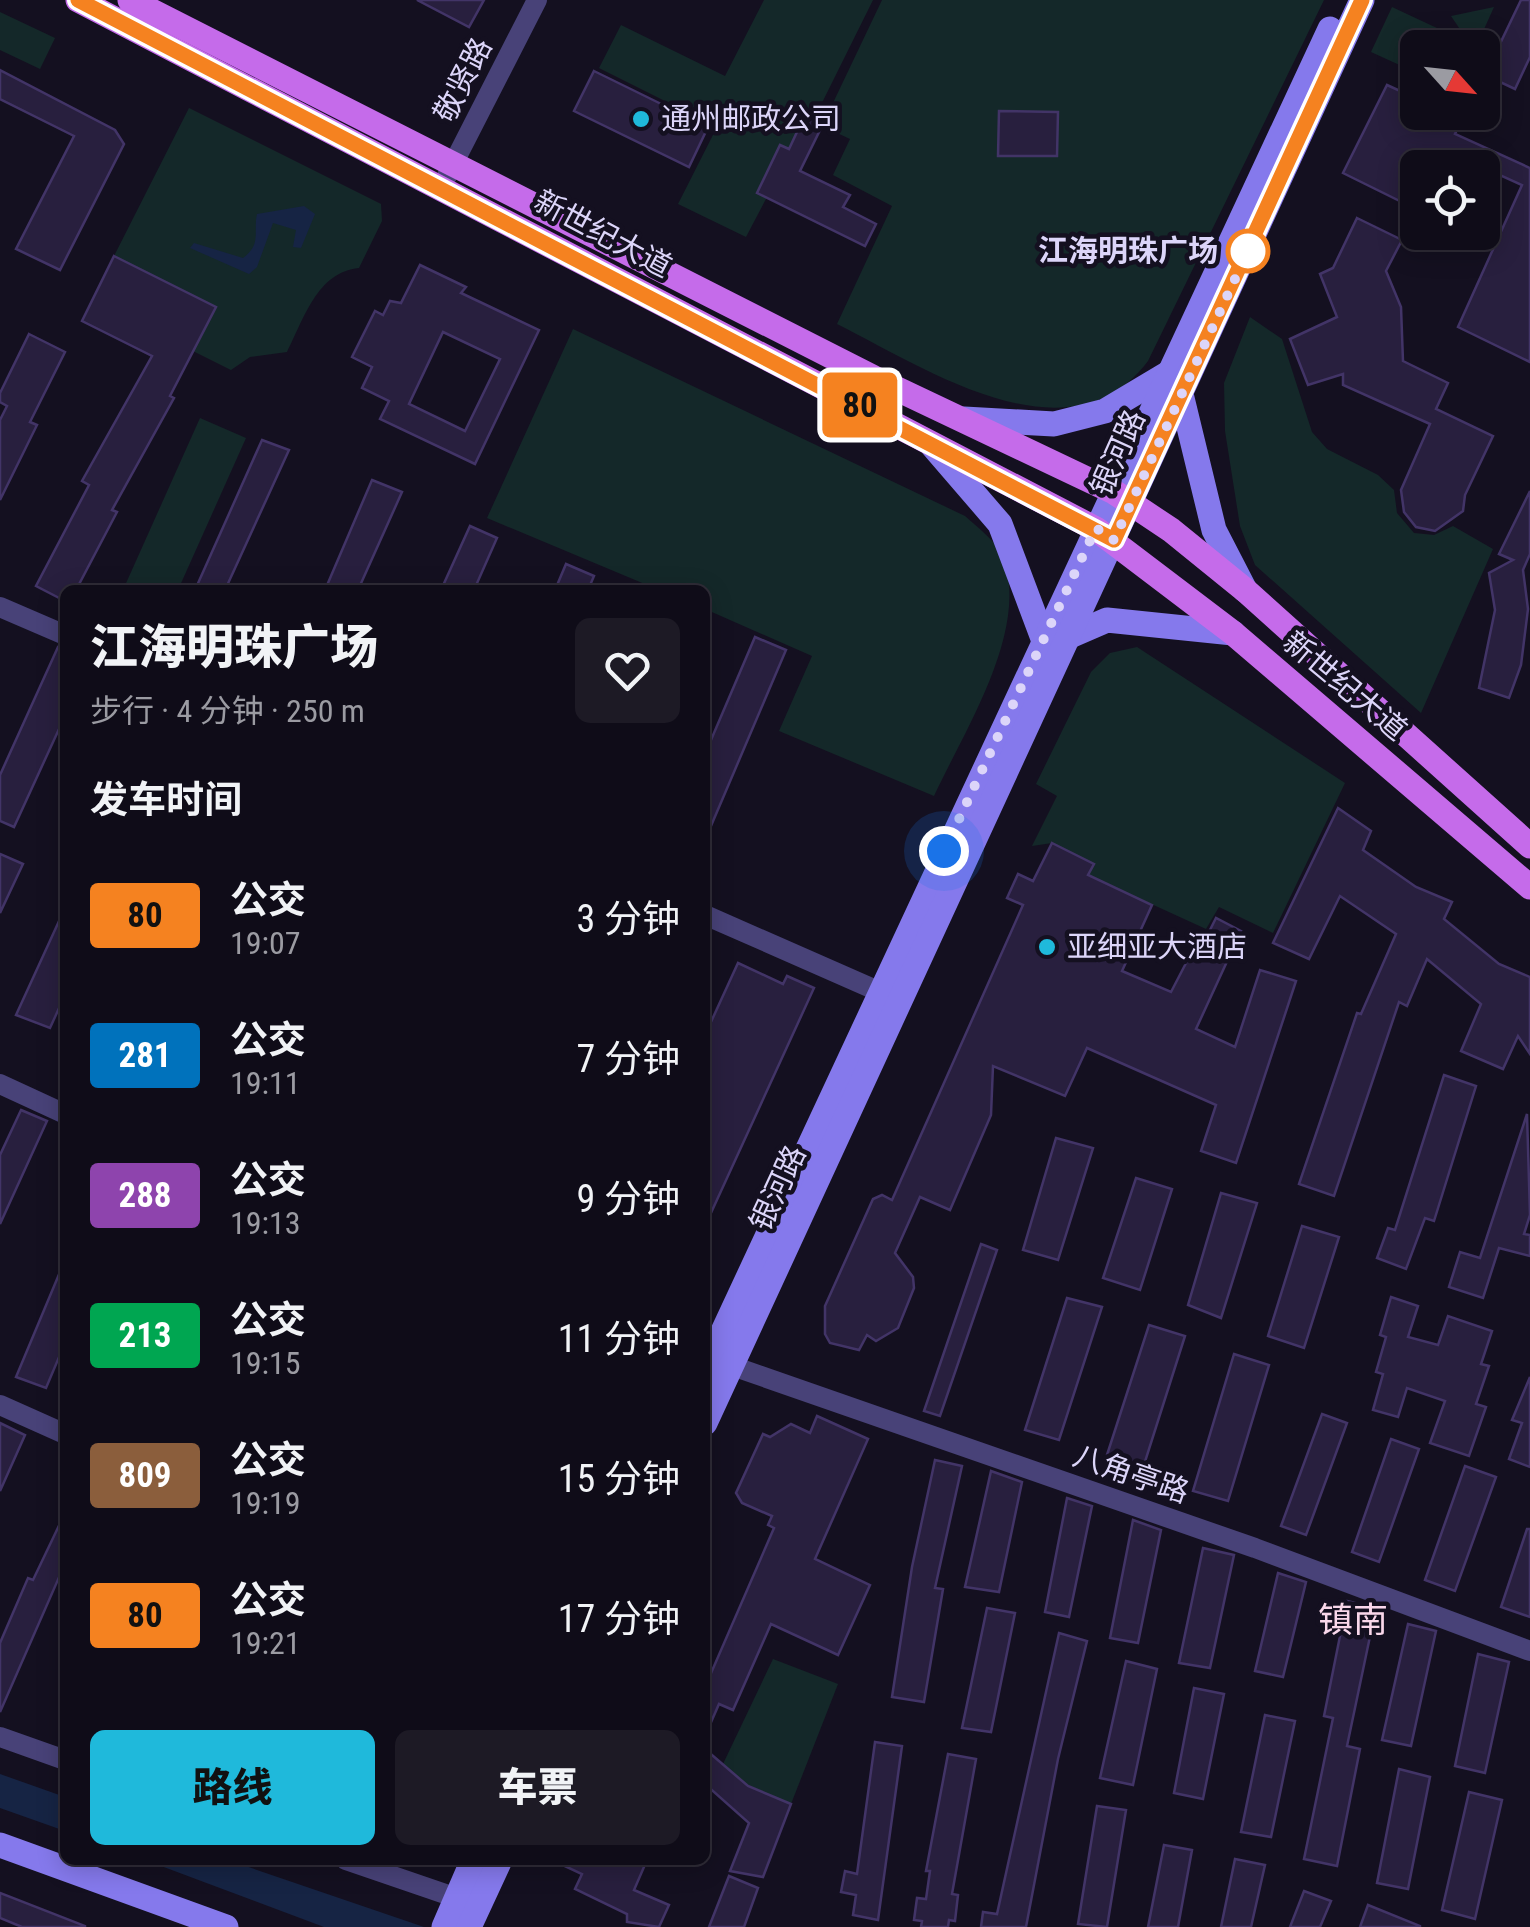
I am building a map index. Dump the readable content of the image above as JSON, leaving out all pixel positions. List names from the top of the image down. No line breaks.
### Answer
{"streets":{"main road":["新世纪大道","银河路"],"street":["敬贤路","八角亭路"]},"crossings":[["敬贤路","新世纪大道"],["新世纪大道","银河路"],["银河路","八角亭路"]],"districts":["镇南"],"places":["通州邮政公司","江海明珠广场","亚细亚大酒店"],"lines":["bus line 80"],"north":"bottom right","page":{"on_map":"80","heading":[["江海明珠广场","步行 · 4 分钟 · 250 m"],"发车时间"],"list":[{"mark":"80","name":"公交","note":"19:07","value":"3 分钟"},{"mark":"281","name":"公交","note":"19:11","value":"7 分钟"},{"mark":"288","name":"公交","note":"19:13","value":"9 分钟"},{"mark":"213","name":"公交","note":"19:15","value":"11 分钟"},{"mark":"809","name":"公交","note":"19:19","value":"15 分钟"},{"mark":"80","name":"公交","note":"19:21","value":"17 分钟"}],"buttons":["路线","车票"]}}
